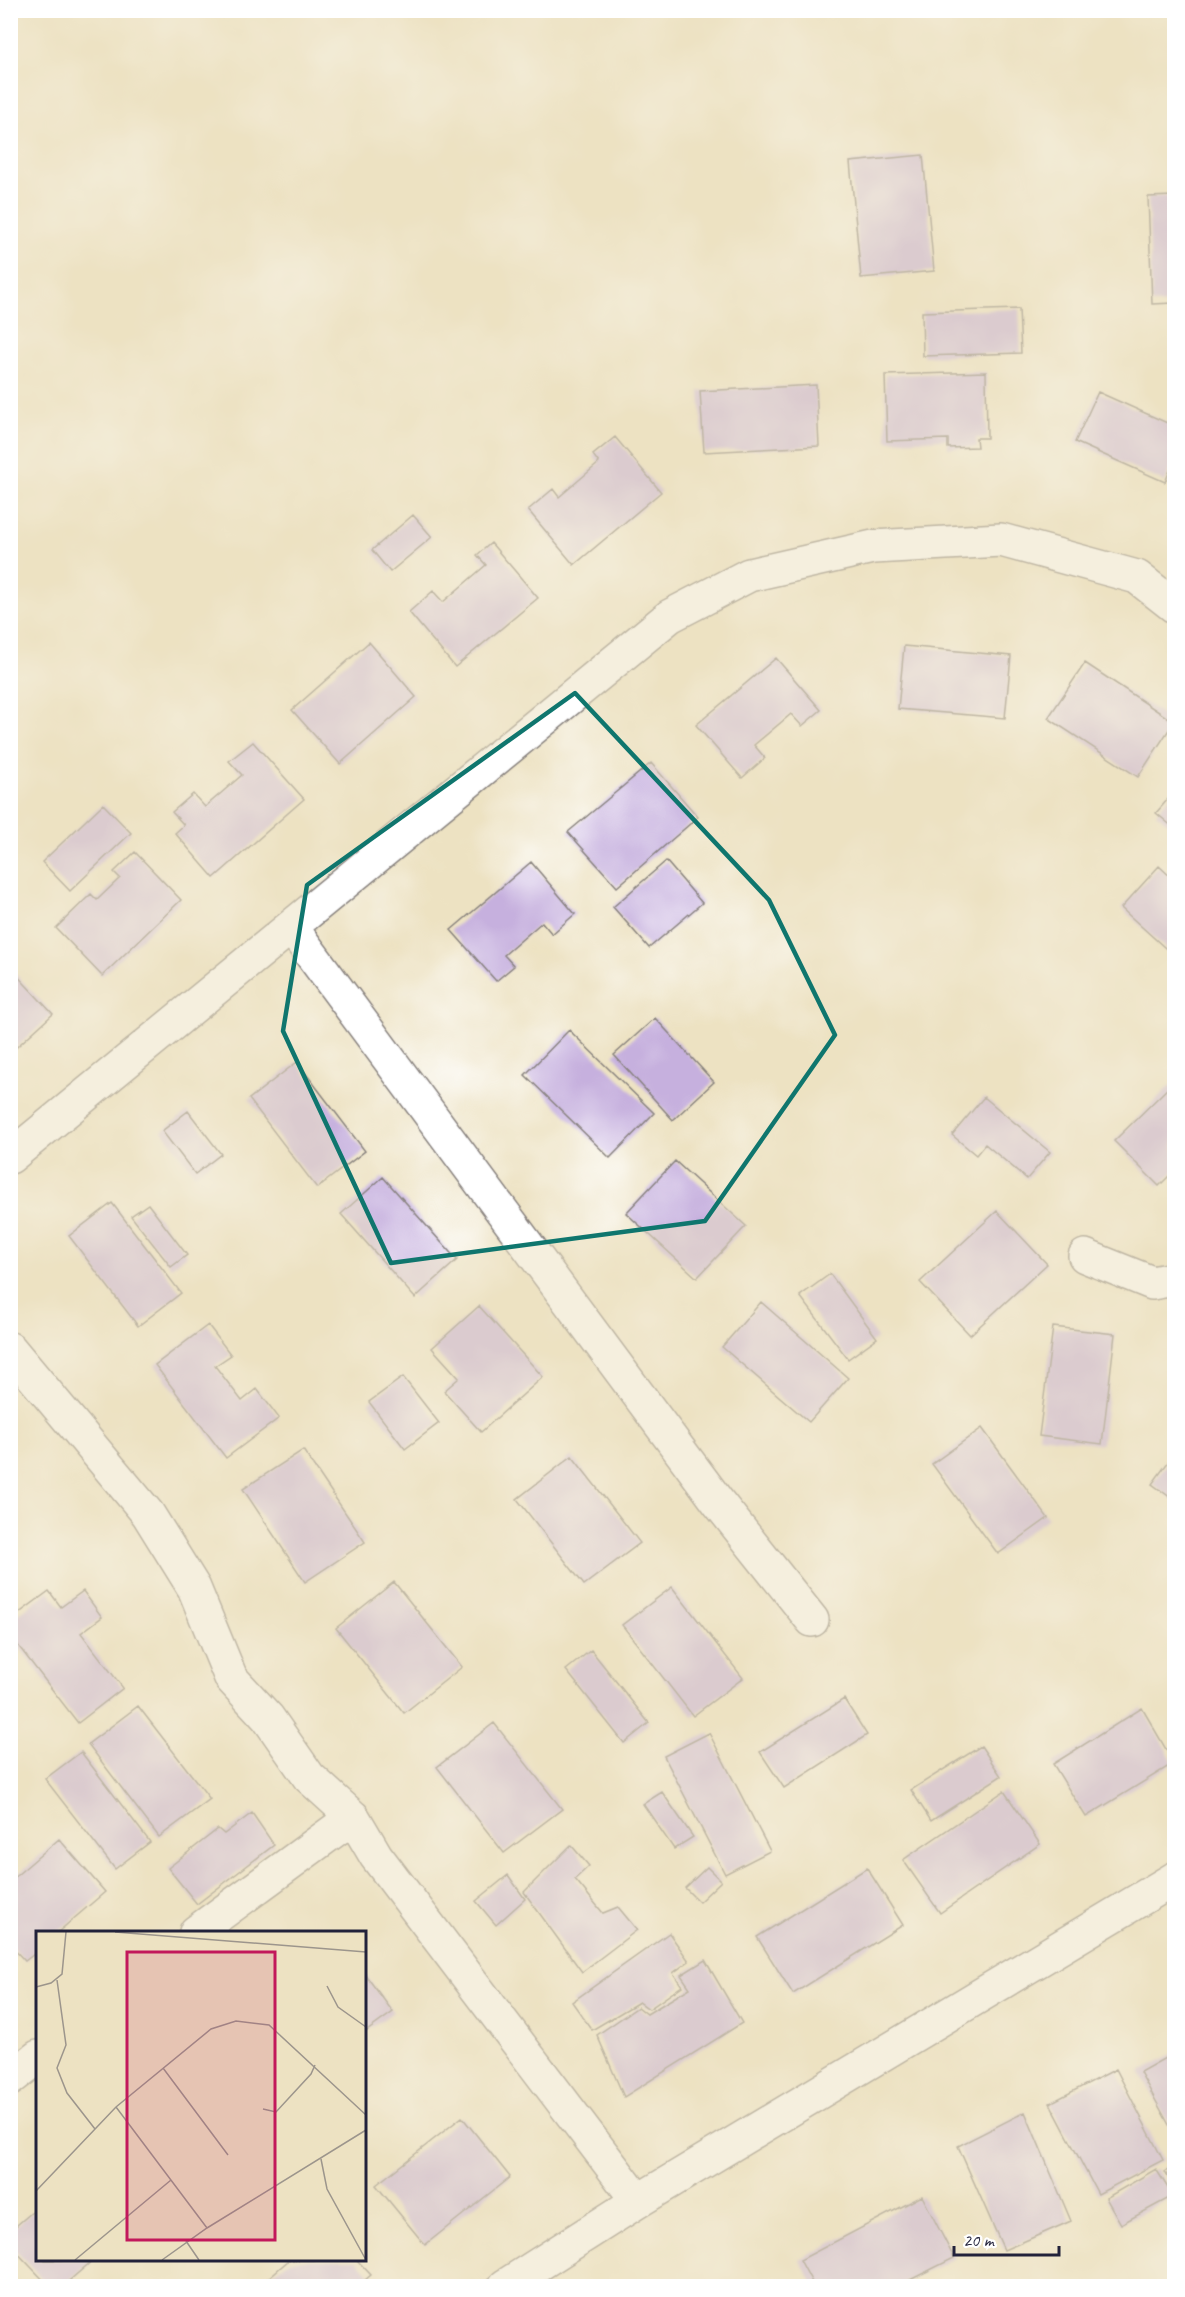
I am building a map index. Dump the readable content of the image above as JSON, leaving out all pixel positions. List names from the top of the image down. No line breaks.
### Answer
{"scale_bar":"20 m"}
